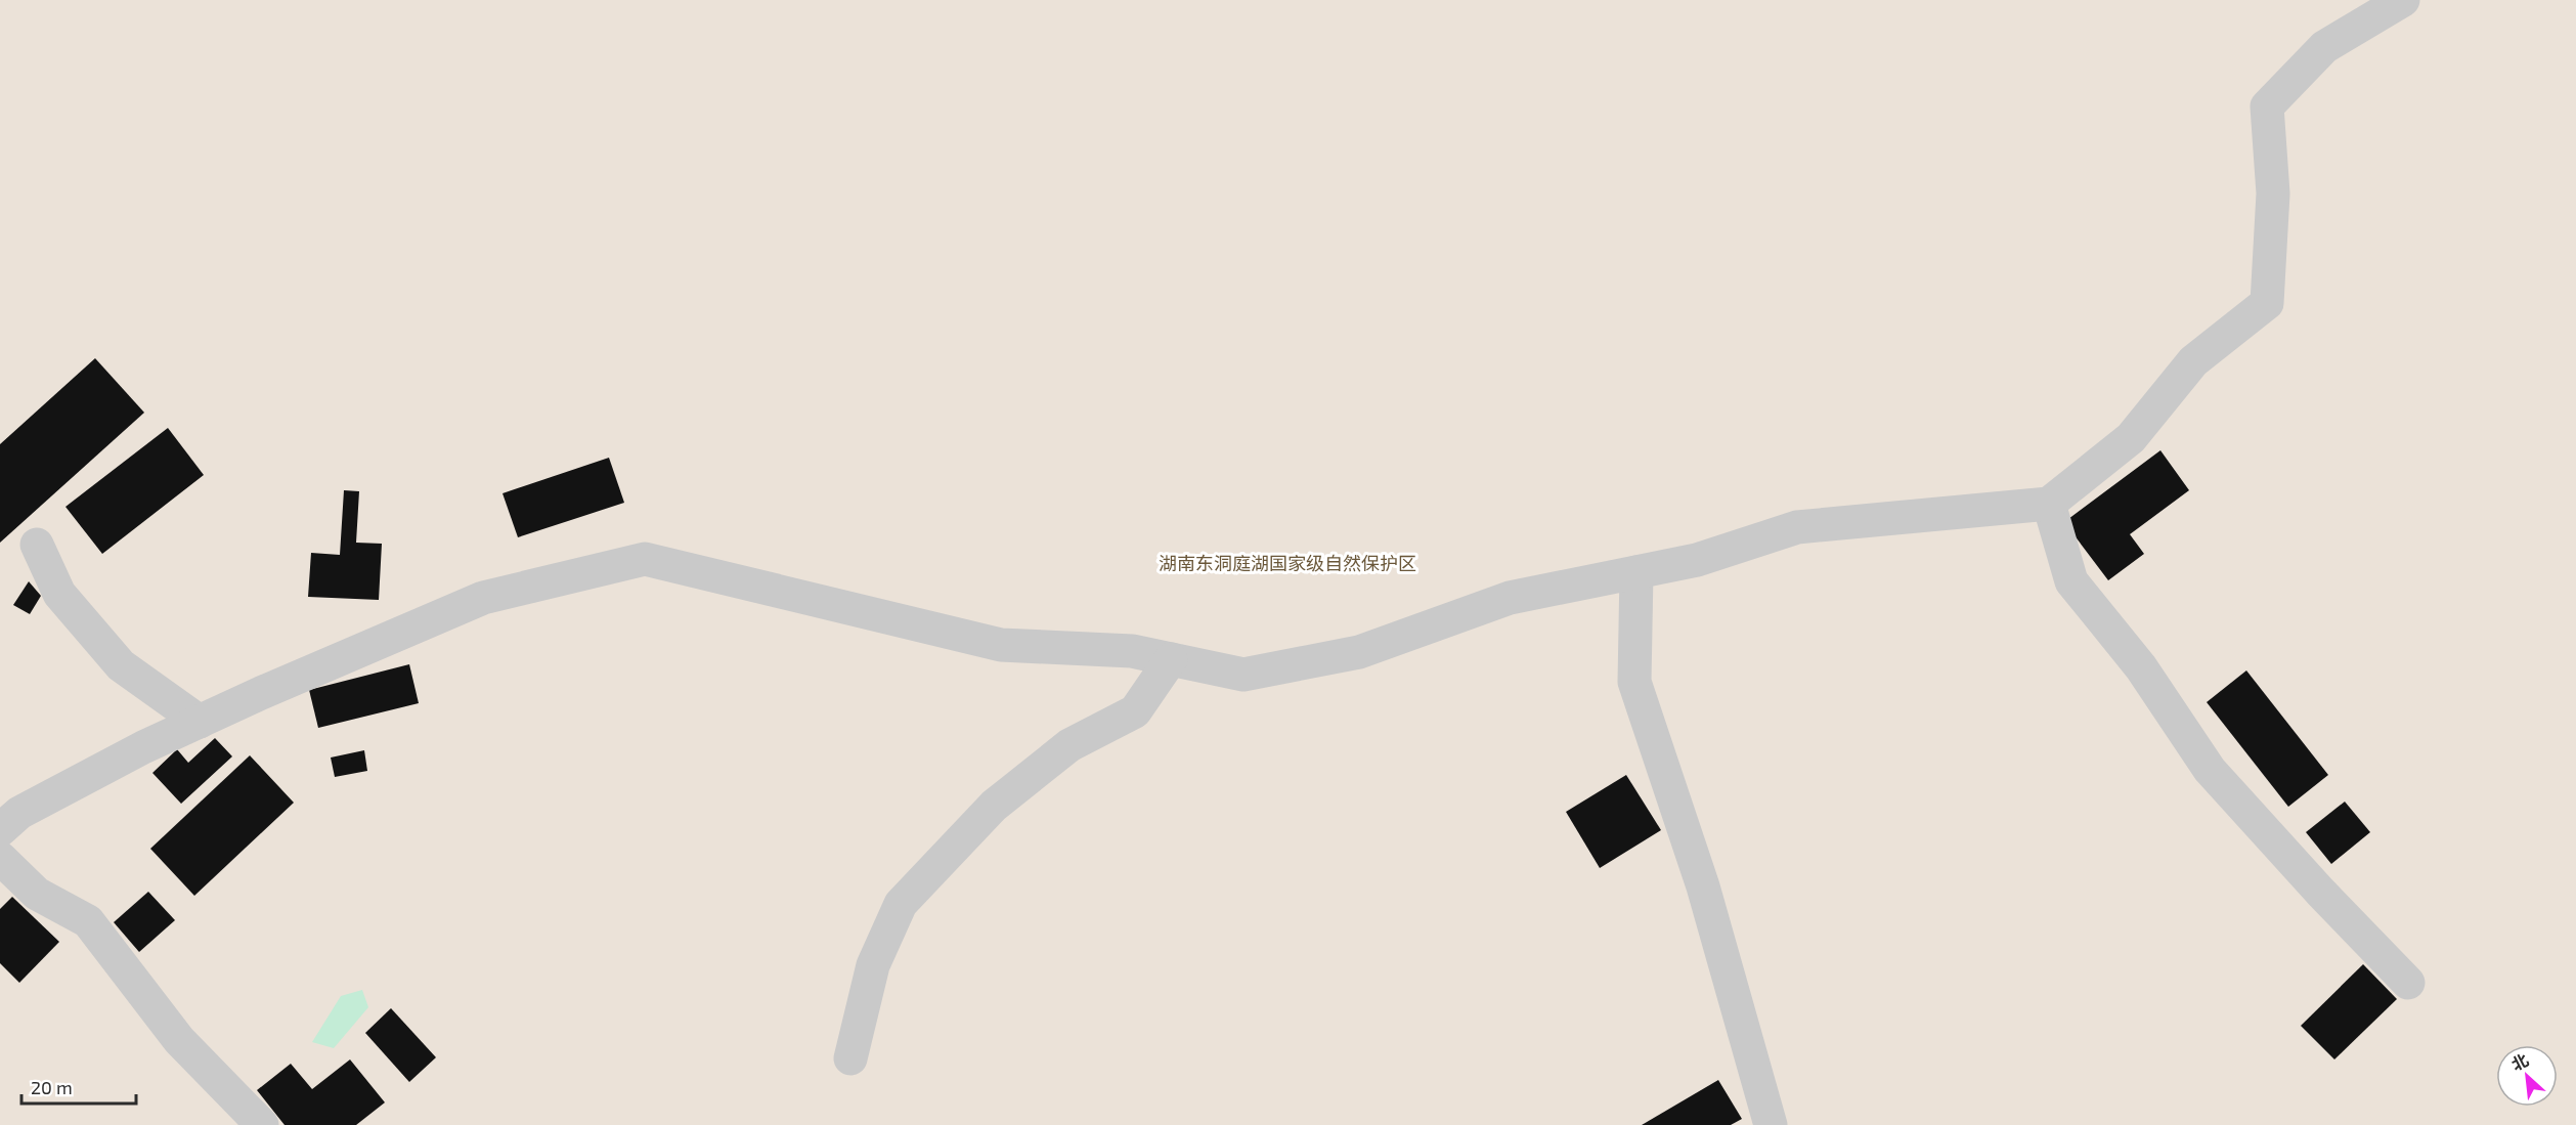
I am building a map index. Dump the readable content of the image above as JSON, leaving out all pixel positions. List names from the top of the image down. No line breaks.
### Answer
{"parks":["湖南东洞庭湖国家级自然保护区"],"scale_bar":"20 m","north":"top left"}
